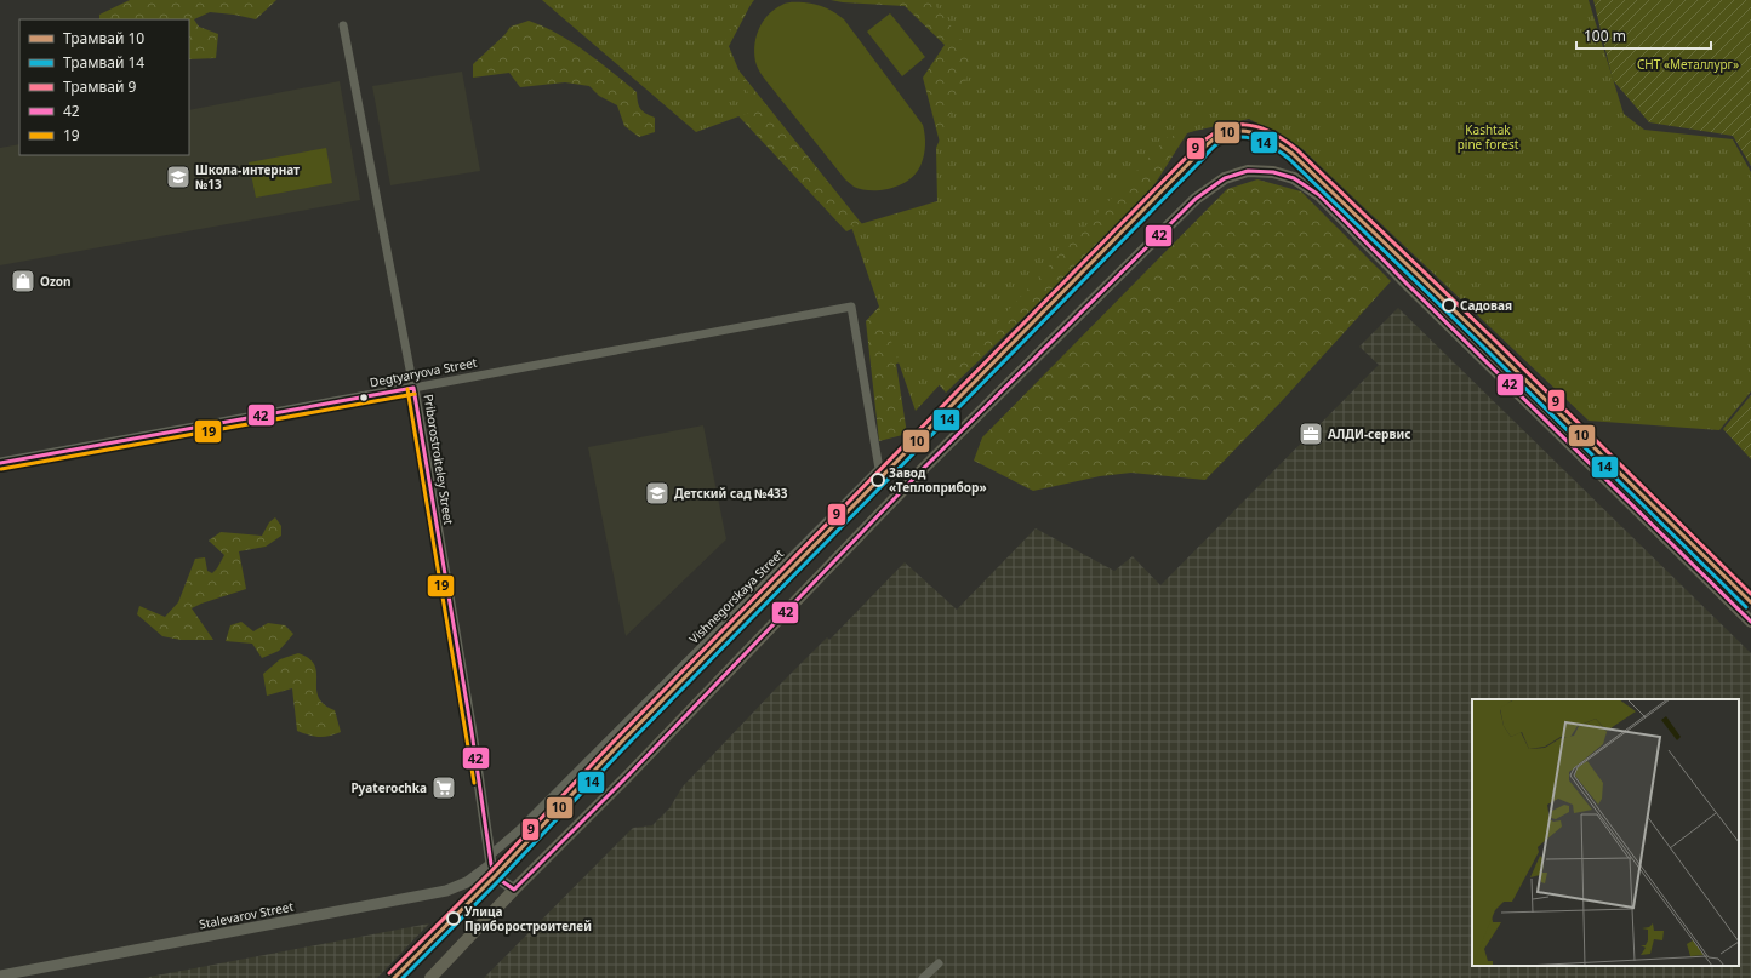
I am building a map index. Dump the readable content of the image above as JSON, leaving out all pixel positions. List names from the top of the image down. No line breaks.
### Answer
{"streets":{"street":["Degtyaryova Street","Priborostroiteley Street","Vishnegorskaya Street","Stalevarov Street"]},"crossings":[["Degtyaryova Street","Priborostroiteley Street"],["Degtyaryova Street","Vishnegorskaya Street"],["Priborostroiteley Street","Vishnegorskaya Street"],["Priborostroiteley Street","Stalevarov Street"],["Vishnegorskaya Street","Stalevarov Street"]],"parks":["СНТ «Металлург»","Kashtak pine forest"],"places":{"school or university":["Школа-интернат №13","Детский сад №433"],"shop":["Ozon"],"other":["Садовая","Завод «Теплоприбор»","Улица Приборостроителей"],"office":["АЛДИ-сервис"],"supermarket":["Pyaterochka"]},"lines":["tram line 9","tram line 10","tram line 14","transit line 42","transit line 19"],"legend":["Трамвай 10","Трамвай 14","Трамвай 9","42","19"],"scale_bar":"100 m"}
